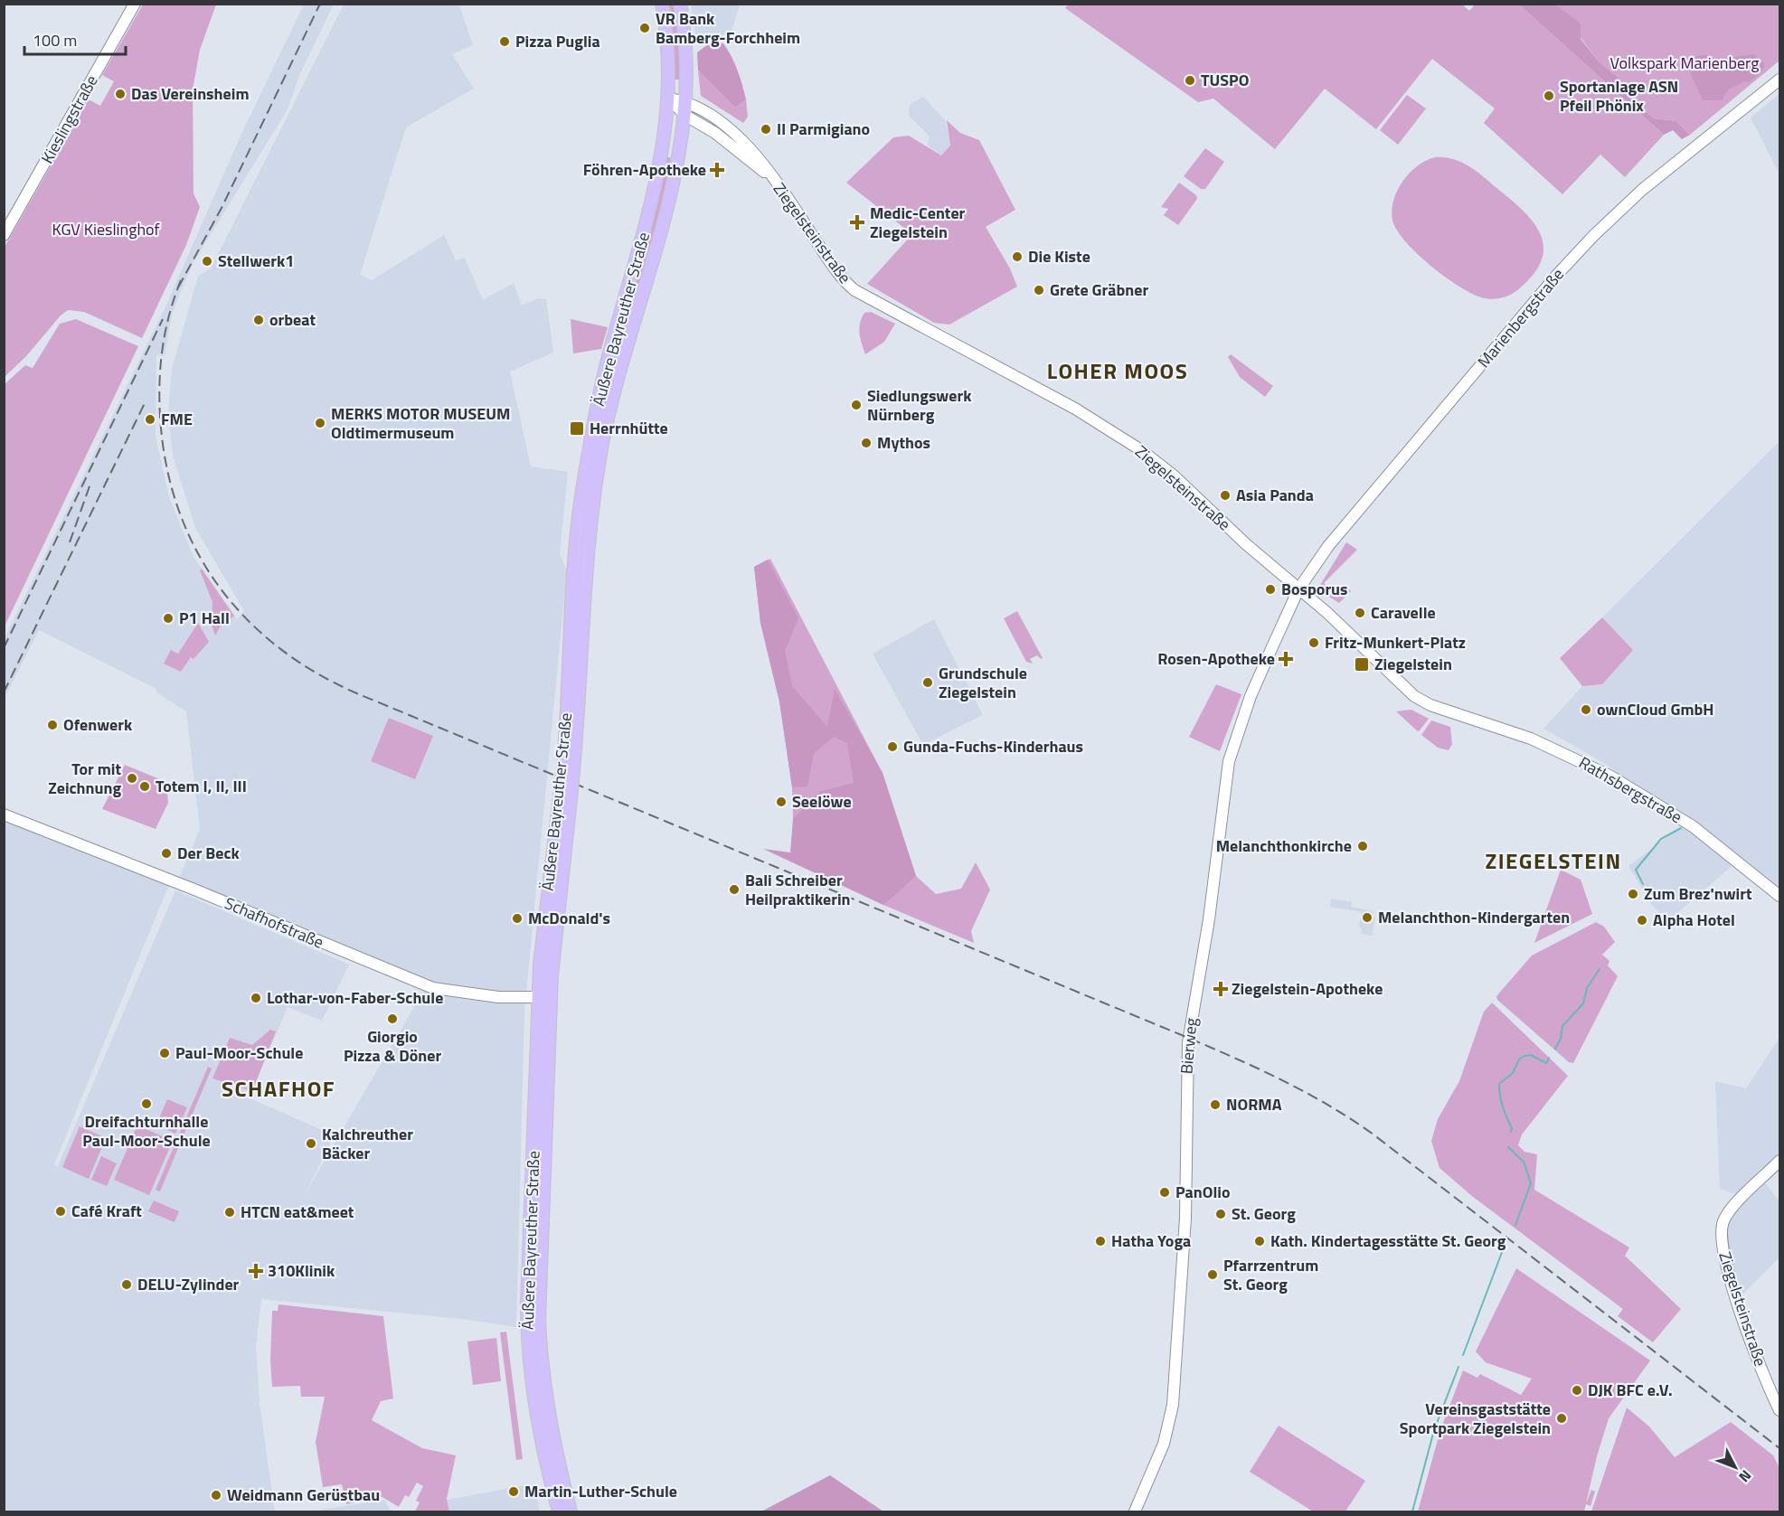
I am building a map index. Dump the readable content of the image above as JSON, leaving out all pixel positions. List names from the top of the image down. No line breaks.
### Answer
{"streets":{"main road":["Kieslingstraße","Ziegelsteinstraße","Marienbergstraße","Äußere Bayreuther Straße","Rathsbergstraße","Schafhofstraße","Bierweg"]},"crossings":[["Ziegelsteinstraße","Marienbergstraße"],["Ziegelsteinstraße","Äußere Bayreuther Straße"],["Ziegelsteinstraße","Rathsbergstraße"],["Ziegelsteinstraße","Bierweg"],["Marienbergstraße","Bierweg"],["Äußere Bayreuther Straße","Schafhofstraße"]],"districts":["LOHER MOOS","ZIEGELSTEIN","SCHAFHOF"],"parks":["Volkspark Marienberg","KGV Kieslinghof"],"places":{"other":["VR Bank Bamberg-Forchheim","Pizza Puglia","TUSPO","Das Vereinsheim","Sportanlage ASN Pfeil Phönix","Il Parmigiano","Die Kiste","Stellwerk1","Grete Gräbner","orbeat","Siedlungswerk Nürnberg","FME","MERKS MOTOR MUSEUM Oldtimermuseum","Mythos","Asia Panda","Bosporus","Caravelle","P1 Hall","Fritz-Munkert-Platz","Grundschule Ziegelstein","ownCloud GmbH","Ofenwerk","Gunda-Fuchs-Kinderhaus","Tor mit Zeichnung","Totem I, II, III","Seelöwe","Melanchthonkirche","Der Beck","Bali Schreiber Heilpraktikerin","Zum Brez'nwirt","Melanchthon-Kindergarten","McDonald's","Alpha Hotel","Lothar-von-Faber-Schule","Giorgio Pizza & Döner","Paul-Moor-Schule","Dreifachturnhalle Paul-Moor-Schule","NORMA","Kalchreuther Bäcker","PanOlio","Café Kraft","HTCN eat&meet","St. Georg","Hatha Yoga","Kath. Kindertagesstätte St. Georg","Pfarrzentrum St. Georg","DELU-Zylinder","DJK BFC e.V.","Vereinsgaststätte Sportpark Ziegelstein","Martin-Luther-Schule","Weidmann Gerüstbau"],"health":["Föhren-Apotheke","Medic-Center Ziegelstein","Rosen-Apotheke","Ziegelstein-Apotheke","310Klinik"],"transit":["Herrnhütte","Ziegelstein"]},"scale_bar":"100 m","north":"bottom right"}
